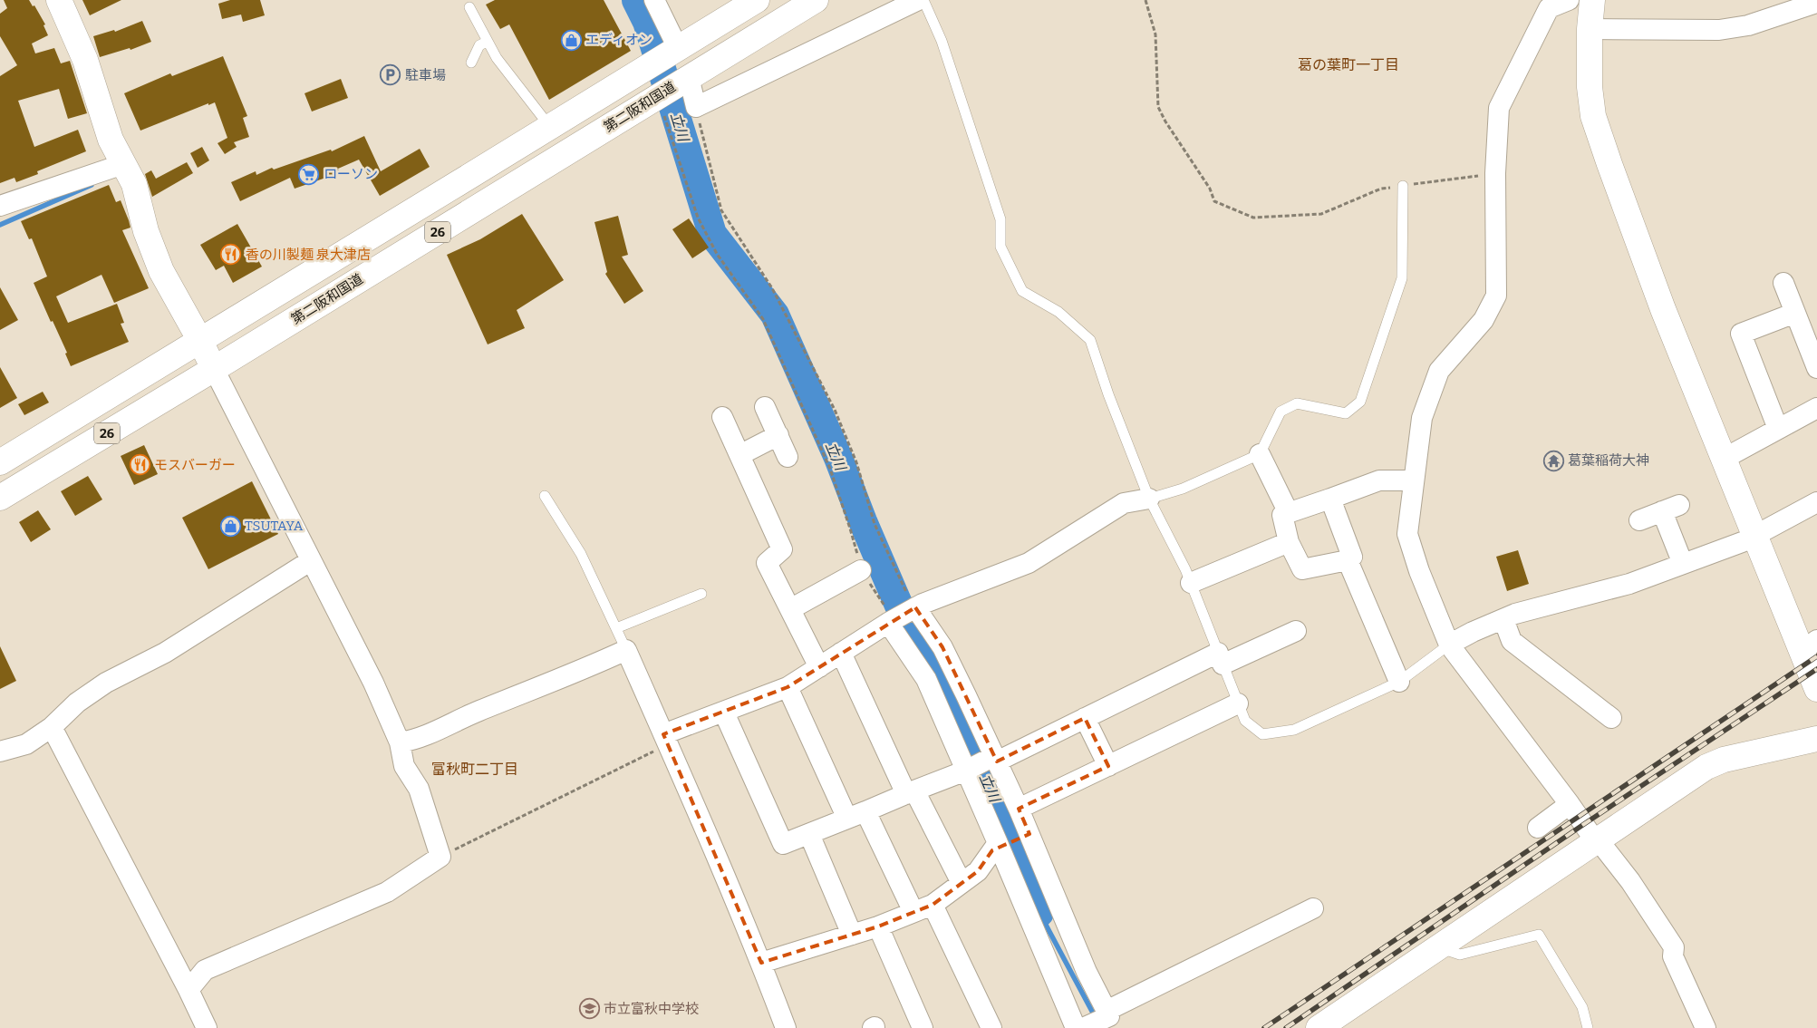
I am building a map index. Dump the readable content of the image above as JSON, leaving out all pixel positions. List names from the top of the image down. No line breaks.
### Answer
{"streets":{"main road":["第二阪和国道","26"]},"districts":["葛の葉町一丁目","富秋町二丁目"],"water":["立川"],"places":{"shop":["エディオン","TSUTAYA"],"parking":["駐車場"],"supermarket":["ローソン"],"restaurant":["香の川製麺 泉大津店","モスバーガー"],"temple":["葛葉稲荷大神"],"school or university":["市立富秋中学校"]}}
